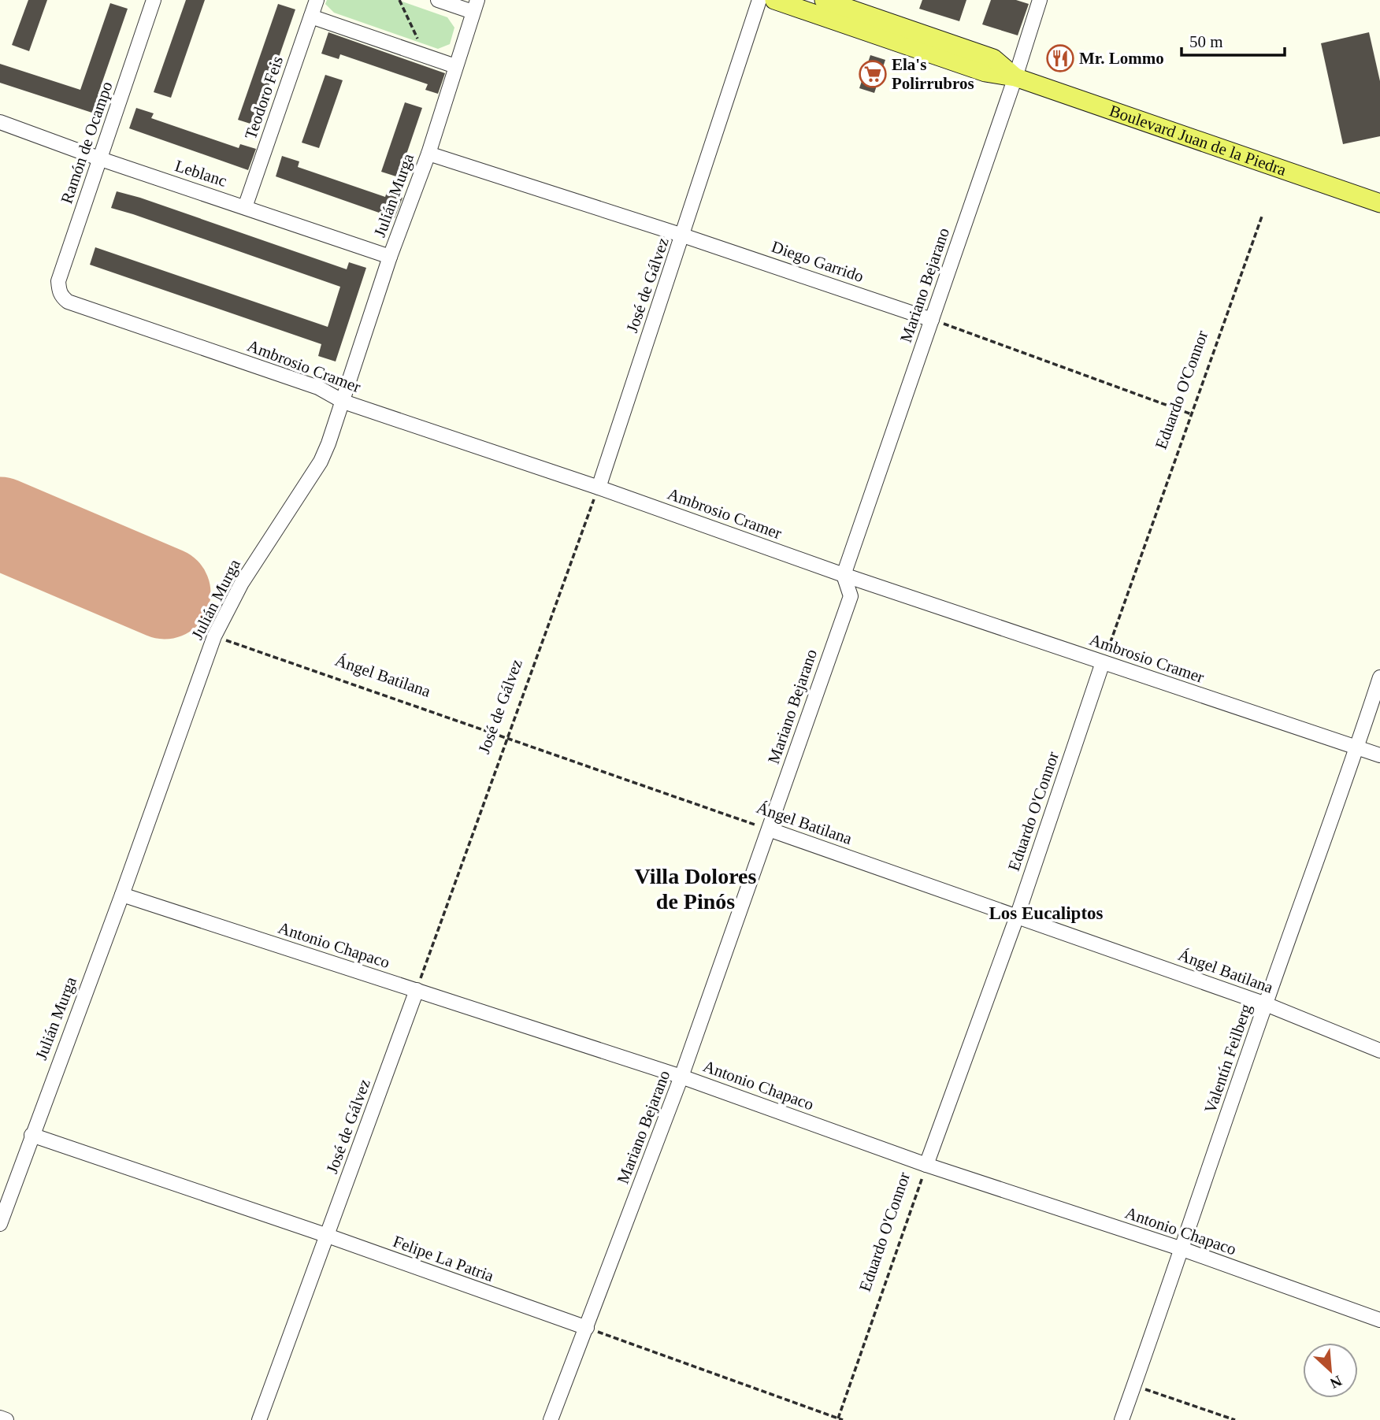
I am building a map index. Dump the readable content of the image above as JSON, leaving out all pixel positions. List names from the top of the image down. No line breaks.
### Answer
{"streets":{"main road":["Boulevard Juan de la Piedra"],"street":["Teodoro Feis","Ramón de Ocampo","Leblanc","Julián Murga","Diego Garrido","José de Gálvez","Mariano Bejarano","Ambrosio Cramer","Eduardo O'Connor","Ángel Batilana","Antonio Chapaco","Valentín Feilberg","Felipe La Patria"]},"crossings":[["Teodoro Feis","Leblanc"],["Boulevard Juan de la Piedra","Mariano Bejarano"],["Ramón de Ocampo","Leblanc"],["Ramón de Ocampo","Ambrosio Cramer"],["Leblanc","Julián Murga"],["Julián Murga","Diego Garrido"],["Julián Murga","Ambrosio Cramer"],["Julián Murga","Ángel Batilana"],["Julián Murga","Antonio Chapaco"],["Julián Murga","Felipe La Patria"],["Diego Garrido","José de Gálvez"],["Diego Garrido","Mariano Bejarano"],["José de Gálvez","Ambrosio Cramer"],["José de Gálvez","Ángel Batilana"],["José de Gálvez","Antonio Chapaco"],["José de Gálvez","Felipe La Patria"],["Mariano Bejarano","Ambrosio Cramer"],["Mariano Bejarano","Ángel Batilana"],["Mariano Bejarano","Antonio Chapaco"],["Mariano Bejarano","Felipe La Patria"],["Ambrosio Cramer","Eduardo O'Connor"],["Ambrosio Cramer","Valentín Feilberg"],["Eduardo O'Connor","Ángel Batilana"],["Eduardo O'Connor","Antonio Chapaco"],["Ángel Batilana","Valentín Feilberg"],["Antonio Chapaco","Valentín Feilberg"]],"districts":["Villa Dolores de Pinós","Los Eucaliptos"],"places":{"restaurant":["Mr. Lommo"],"supermarket":["Ela's Polirrubros"]},"scale_bar":"50 m","north":"bottom right"}
